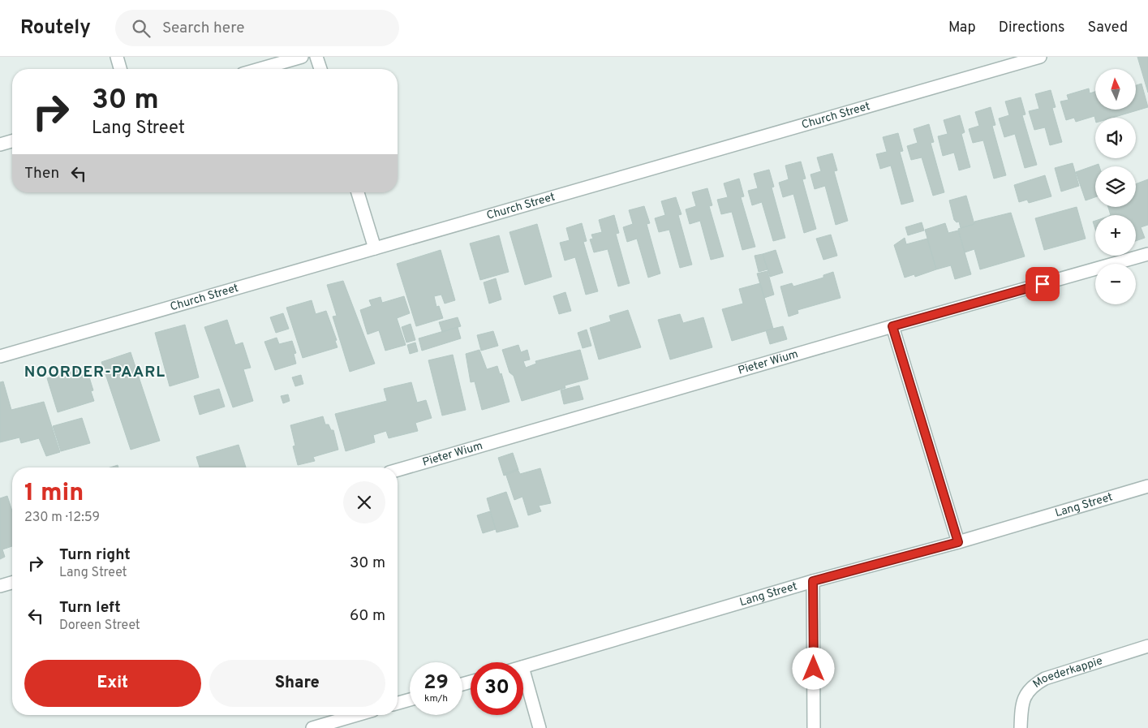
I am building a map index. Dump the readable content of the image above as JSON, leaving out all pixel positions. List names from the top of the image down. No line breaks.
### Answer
{"streets":{"street":["Church Street","Pieter Wium","Lang Street","Moederkappie"]},"districts":["NOORDER-PAARL"],"north":"top","page":{"header":"Routely","search":"Search here","nav":["Map","Directions","Saved"],"map_buttons":["+","−"],"turn":["30 m","Lang Street"],"then":"Then","heading":["1 min","230 m · 12:59"],"list":[{"name":"Turn right","note":"Lang Street","value":"30 m"},{"name":"Turn left","note":"Doreen Street","value":"60 m"}],"buttons":["Exit","Share"],"speed":"29 km/h","limit":"30"}}
